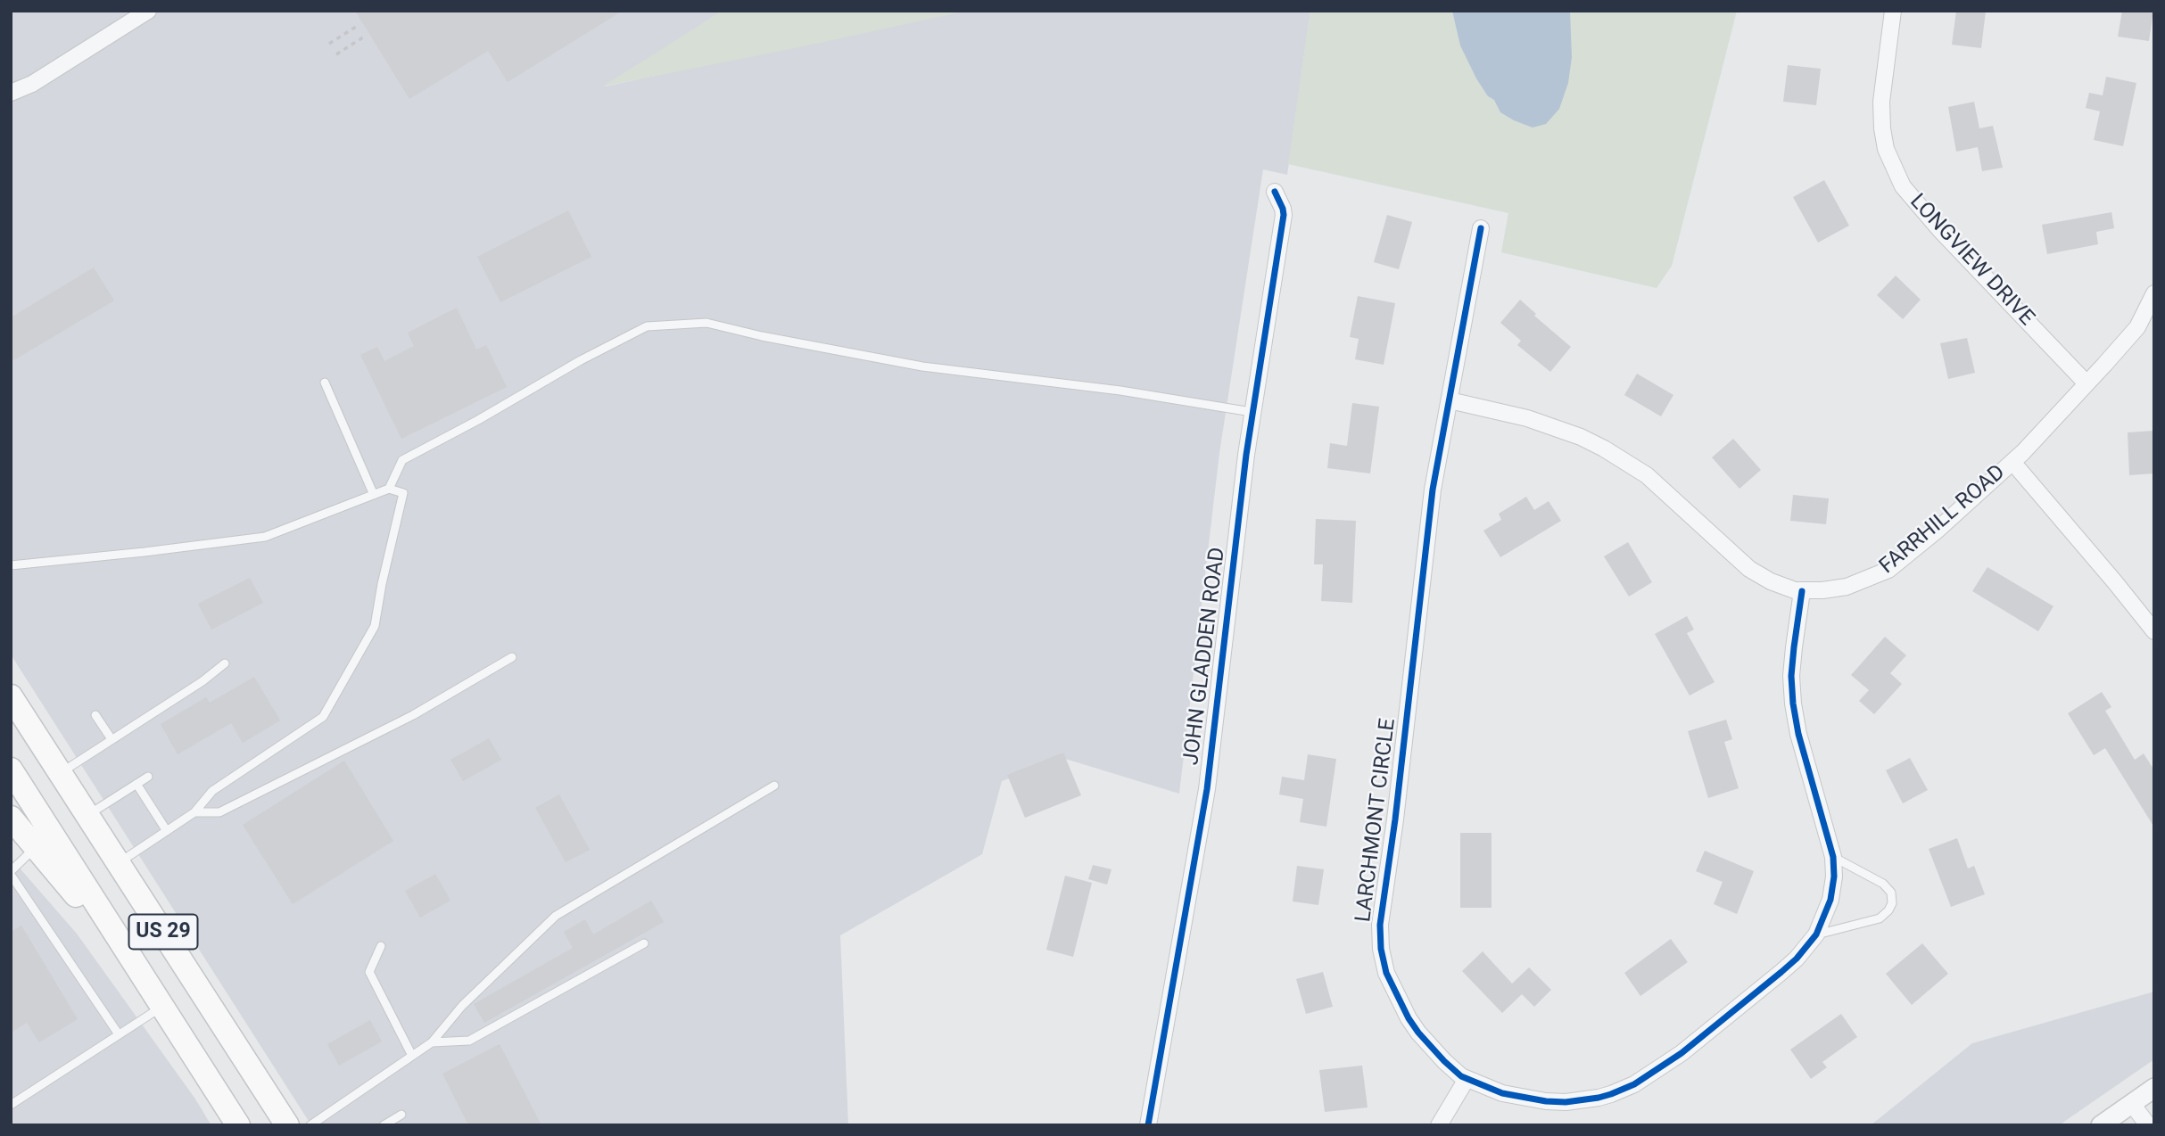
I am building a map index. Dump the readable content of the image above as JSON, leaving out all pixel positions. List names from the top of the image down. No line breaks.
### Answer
{"streets":{"main road":["US 29"],"street":["LONGVIEW DRIVE","FARRHILL ROAD","JOHN GLADDEN ROAD","LARCHMONT CIRCLE"]},"crossings":[["LONGVIEW DRIVE","FARRHILL ROAD"],["FARRHILL ROAD","LARCHMONT CIRCLE"]]}
